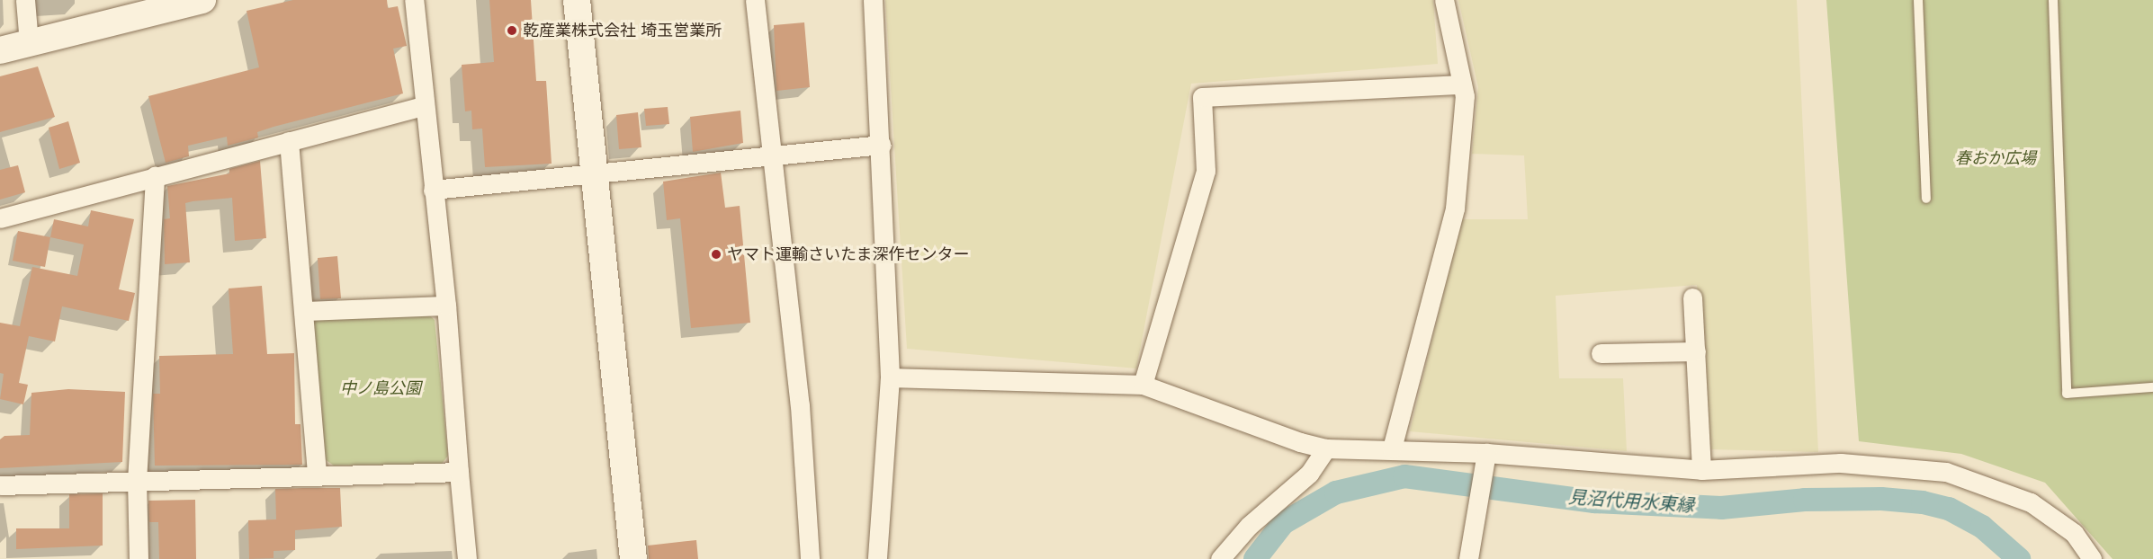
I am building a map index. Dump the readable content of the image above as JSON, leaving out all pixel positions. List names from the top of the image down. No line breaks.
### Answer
{"water":["見沼代用水東縁"],"parks":["春おか広場","中ノ島公園"],"places":["乾産業株式会社 埼玉営業所","ヤマト運輸さいたま深作センター"]}
